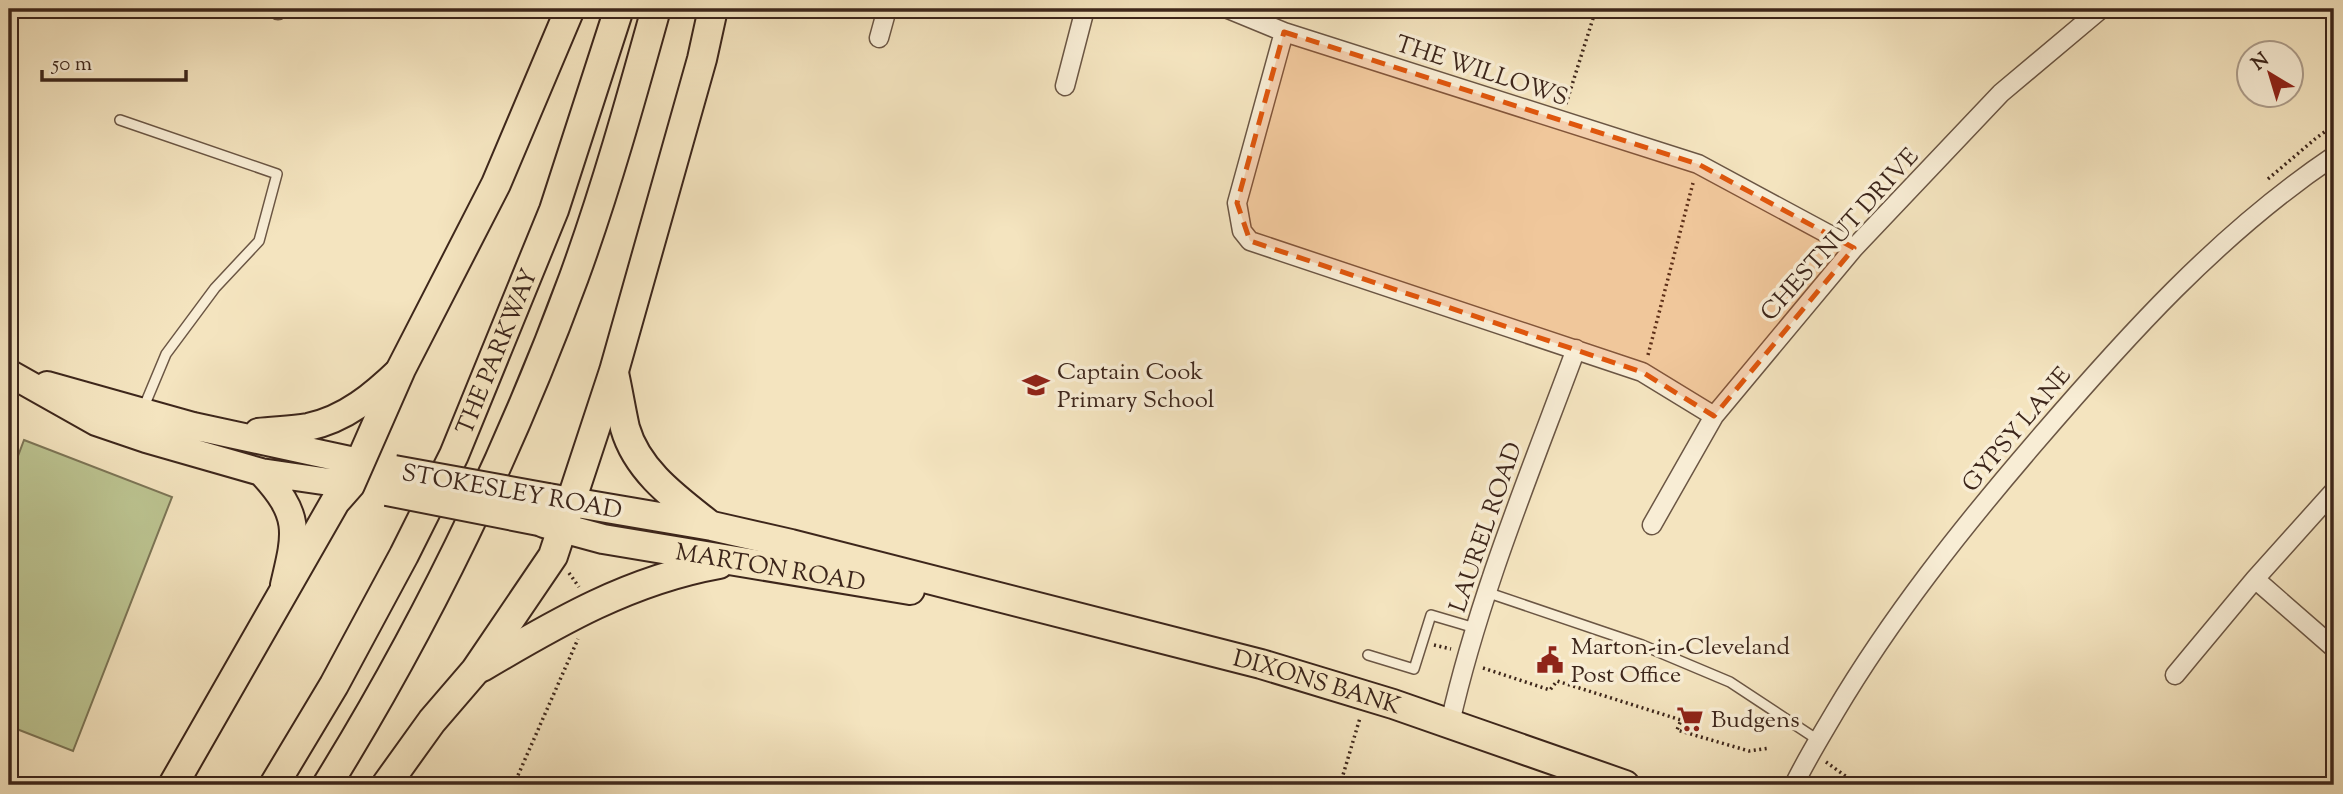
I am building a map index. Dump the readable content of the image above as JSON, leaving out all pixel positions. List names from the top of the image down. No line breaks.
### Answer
{"streets":{"highway":["THE PARKWAY","STOKESLEY ROAD","MARTON ROAD","DIXONS BANK"],"street":["THE WILLOWS","CHESTNUT DRIVE","GYPSY LANE","LAUREL ROAD"]},"crossings":[["THE WILLOWS","CHESTNUT DRIVE"],["STOKESLEY ROAD","MARTON ROAD"],["LAUREL ROAD","DIXONS BANK"],["MARTON ROAD","DIXONS BANK"]],"places":{"school or university":["Captain Cook Primary School"],"public building":["Marton-in-Cleveland Post Office"],"supermarket":["Budgens"]},"scale_bar":"50 m","north":"top left"}
